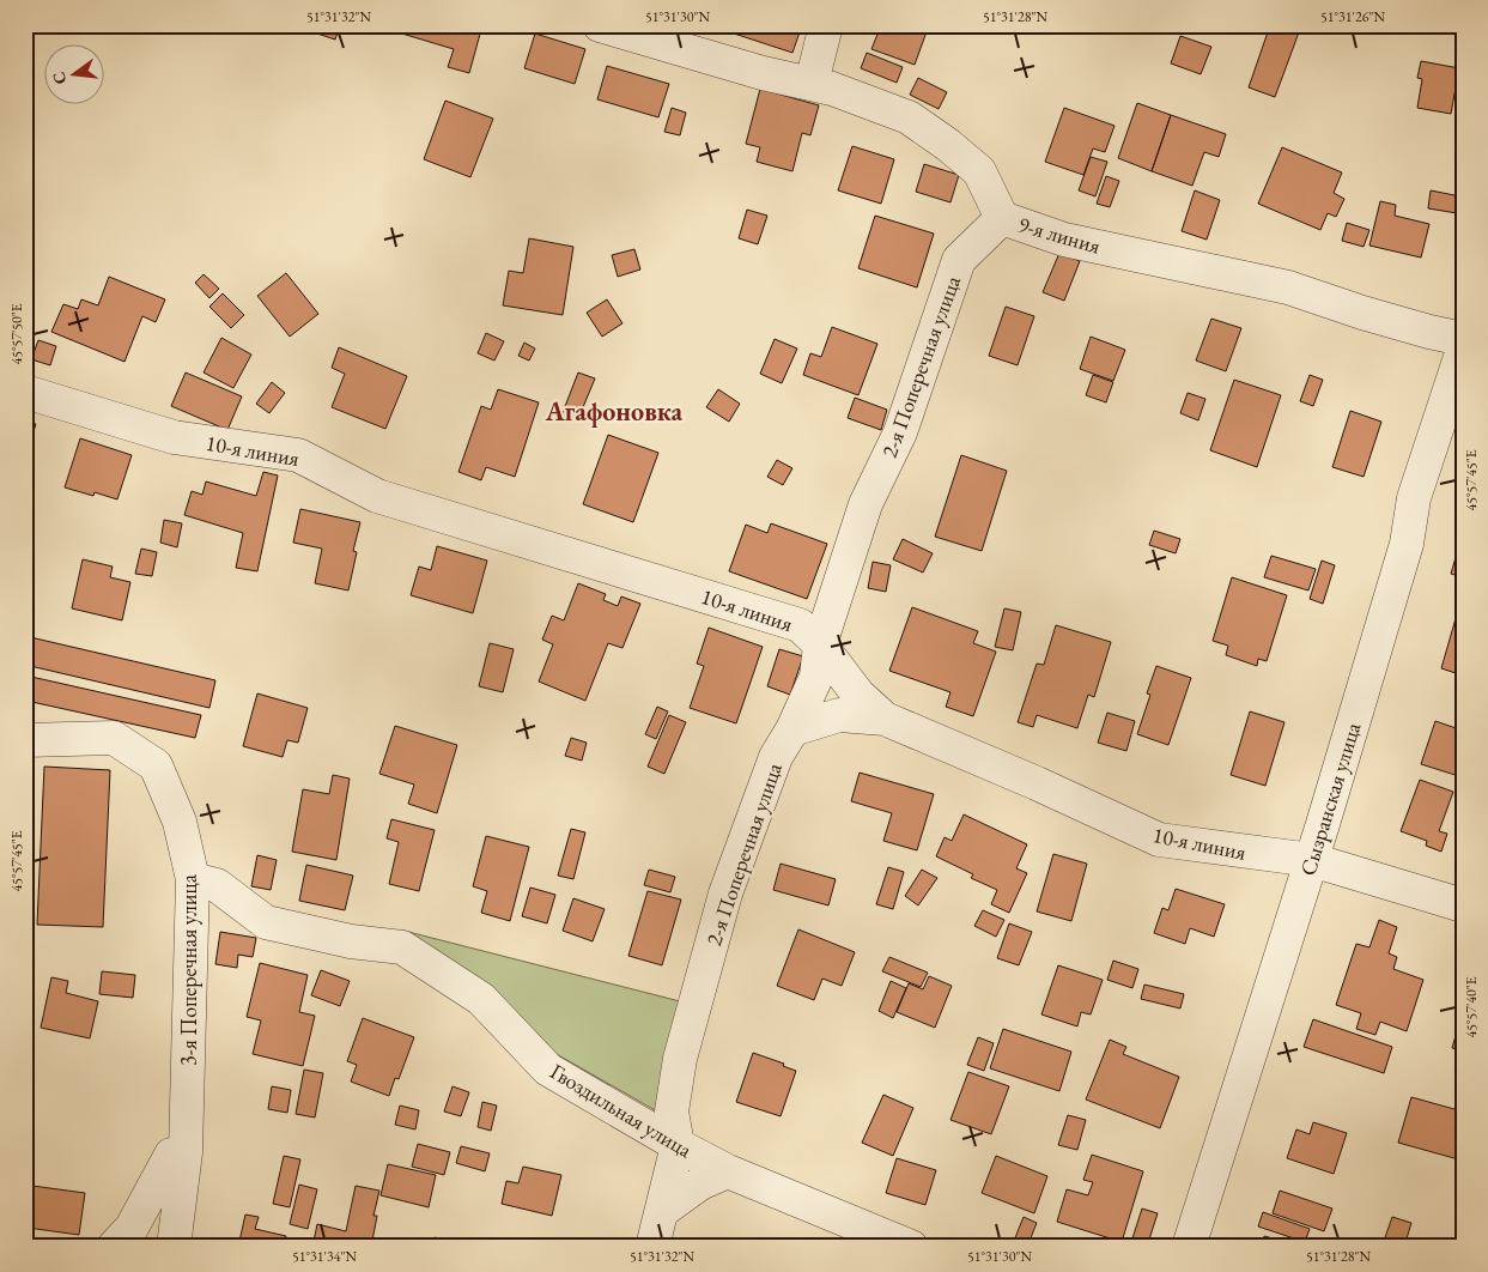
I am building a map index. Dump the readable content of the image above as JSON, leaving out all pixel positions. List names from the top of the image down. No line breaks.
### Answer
{"streets":{"street":["9-я линия","2-я Поперечная улица","10-я линия","Сызранская улица","3-я Поперечная улица","Гвоздильная улица"]},"crossings":[["9-я линия","2-я Поперечная улица"],["2-я Поперечная улица","10-я линия"],["2-я Поперечная улица","Гвоздильная улица"],["10-я линия","Сызранская улица"],["3-я Поперечная улица","Гвоздильная улица"]],"districts":["Агафоновка"],"north":"left","coordinates":["51°31'32\"N","51°31'30\"N","51°31'28\"N","51°31'26\"N","45°57'50\"E","45°57'45\"E","45°57'40\"E","51°31'34\"N"]}
